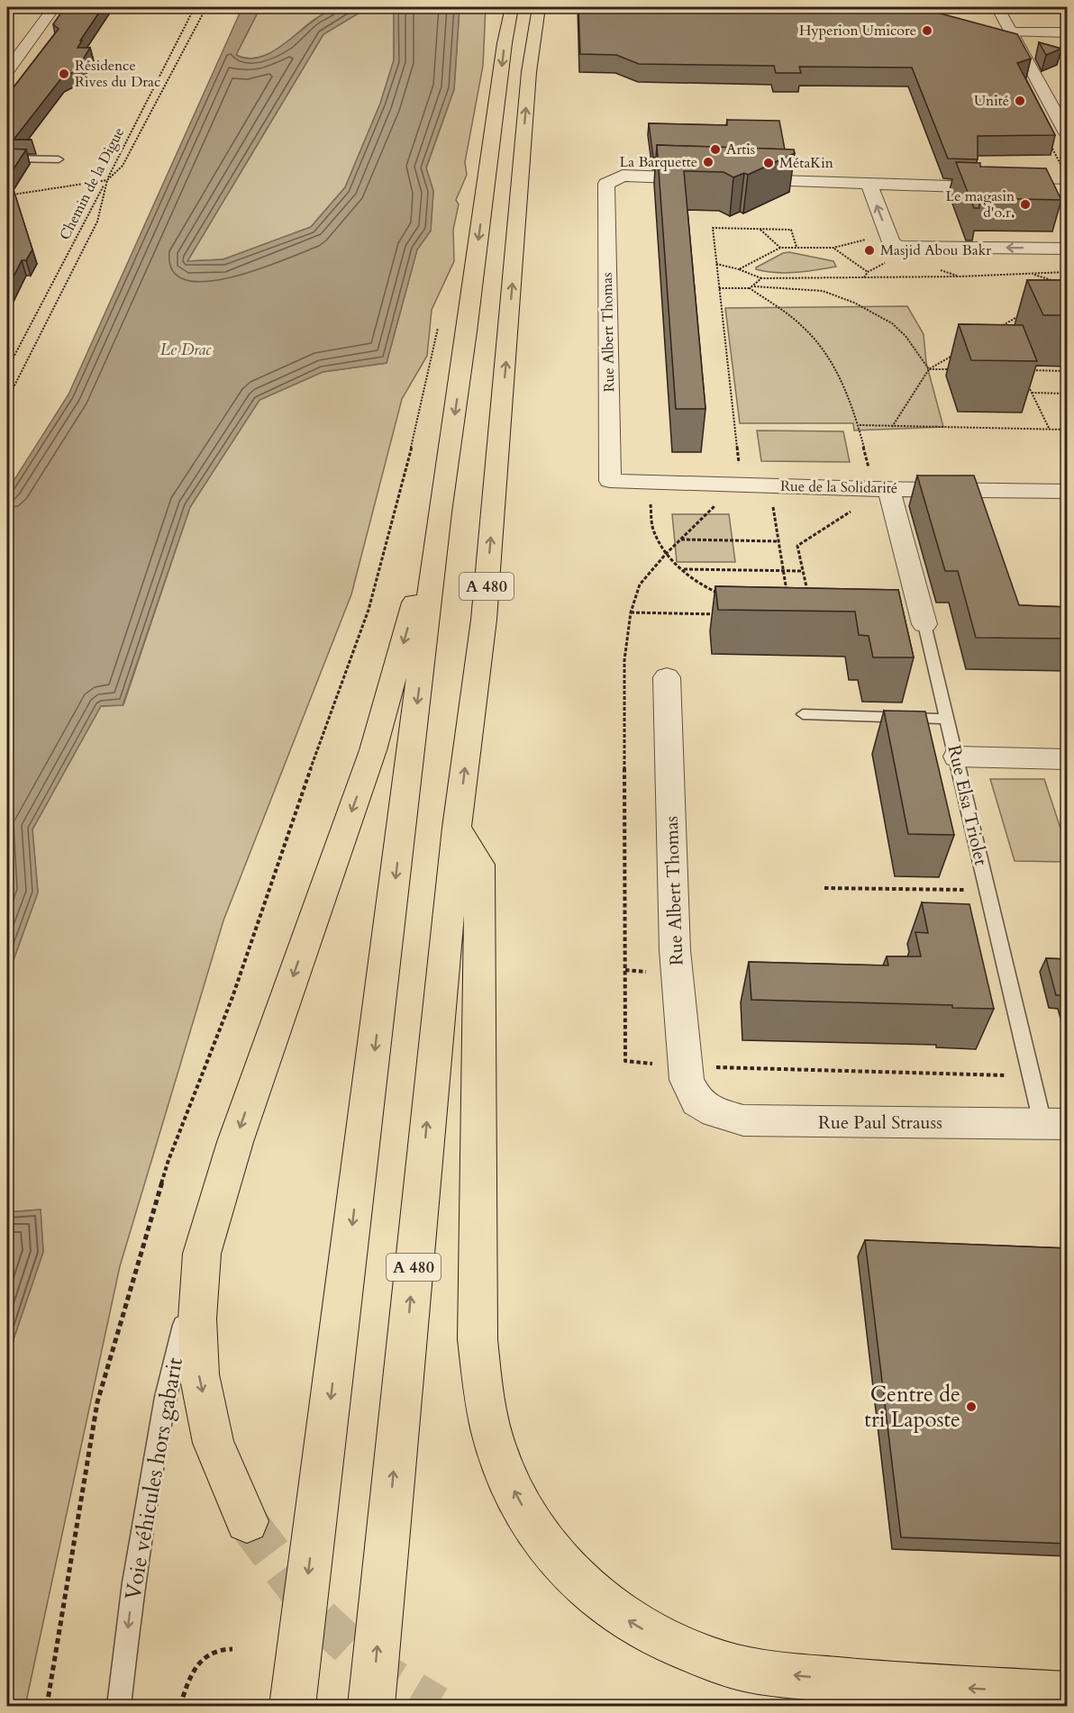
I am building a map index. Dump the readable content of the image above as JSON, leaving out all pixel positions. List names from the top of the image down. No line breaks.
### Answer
{"streets":{"highway":["A 480"],"street":["Rue Albert Thomas","Rue de la Solidarité","Rue Elsa Triolet","Rue Paul Strauss"],"lane":["Voie véhicules hors gabarit"],"path":["Chemin de la Digue"]},"crossings":[["Rue Albert Thomas","Rue de la Solidarité"],["Rue Albert Thomas","Rue Paul Strauss"],["Rue de la Solidarité","Rue Elsa Triolet"],["Rue Elsa Triolet","Rue Paul Strauss"]],"one_way":["Voie véhicules hors gabarit"],"water":["Le Drac"],"places":["Hyperion Umicore","Résidence Rives du Drac","Unité","Artis","La Barquette","MétaKin","Le magasin d'o.r.","Masjid Abou Bakr","Centre de tri Laposte"]}
